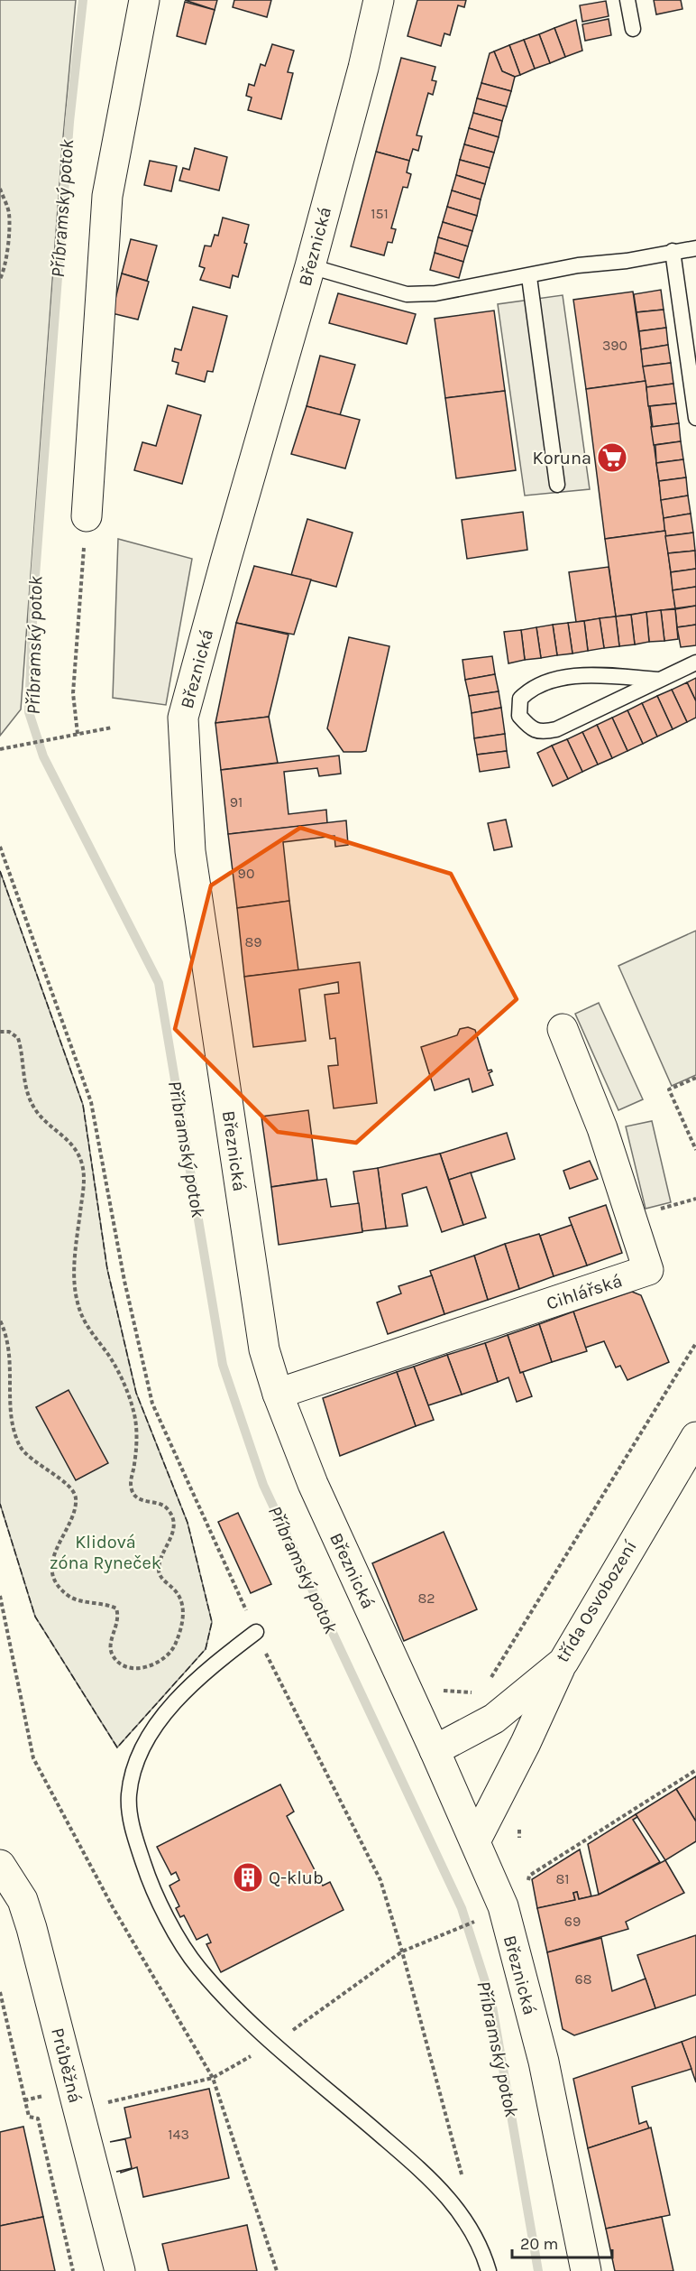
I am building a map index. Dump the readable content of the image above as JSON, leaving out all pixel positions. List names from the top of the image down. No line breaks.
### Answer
{"streets":{"street":["Březnická","Cihlářská","třída Osvobození","Průběžná"]},"crossings":[["Březnická","Cihlářská"],["Březnická","třída Osvobození"]],"water":["Příbramský potok"],"parks":["Klidová zóna Ryneček"],"places":{"supermarket":["Koruna"],"building":["Q-klub"]},"house_numbers":["151","390","91","90","89","82","81","69","68","143"],"scale_bar":"20 m"}
